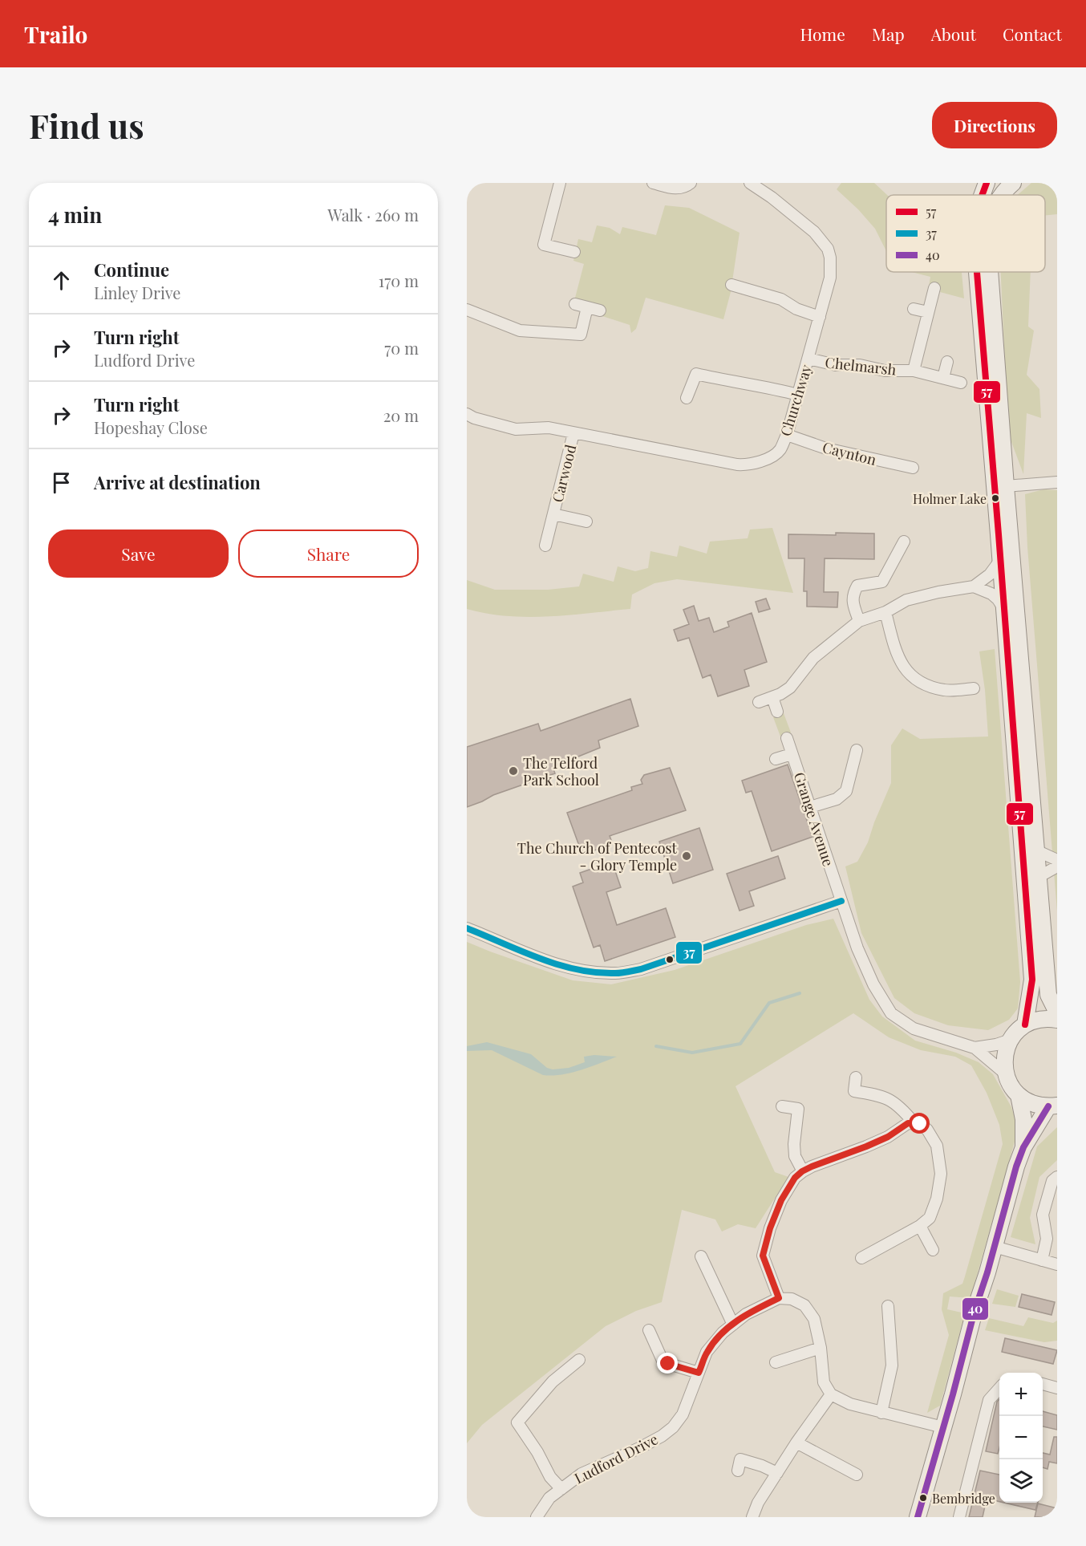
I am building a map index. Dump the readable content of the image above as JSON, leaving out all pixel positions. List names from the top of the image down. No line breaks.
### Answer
{"streets":{"street":["Chelmarsh","Churchway","Caynton","Carwood","Grange Avenue","Ludford Drive"]},"crossings":[["Chelmarsh","Churchway"],["Churchway","Caynton"],["Churchway","Carwood"]],"places":["Holmer Lake","The Telford Park School","The Church of Pentecost - Glory Temple","Bembridge"],"lines":["transit line 57","transit line 37","transit line 40"],"legend":["57","37","40"],"page":{"header":"Trailo","nav":["Home","Map","About","Contact"],"buttons":["Directions",["Save","Share"]],"title":"Find us","heading":["4 min","Walk · 260 m"],"list":[["Continue","Linley Drive","170 m"],["Turn right","Ludford Drive","70 m"],["Turn right","Hopeshay Close","20 m"],"Arrive at destination"],"map_buttons":["+","−"]}}
